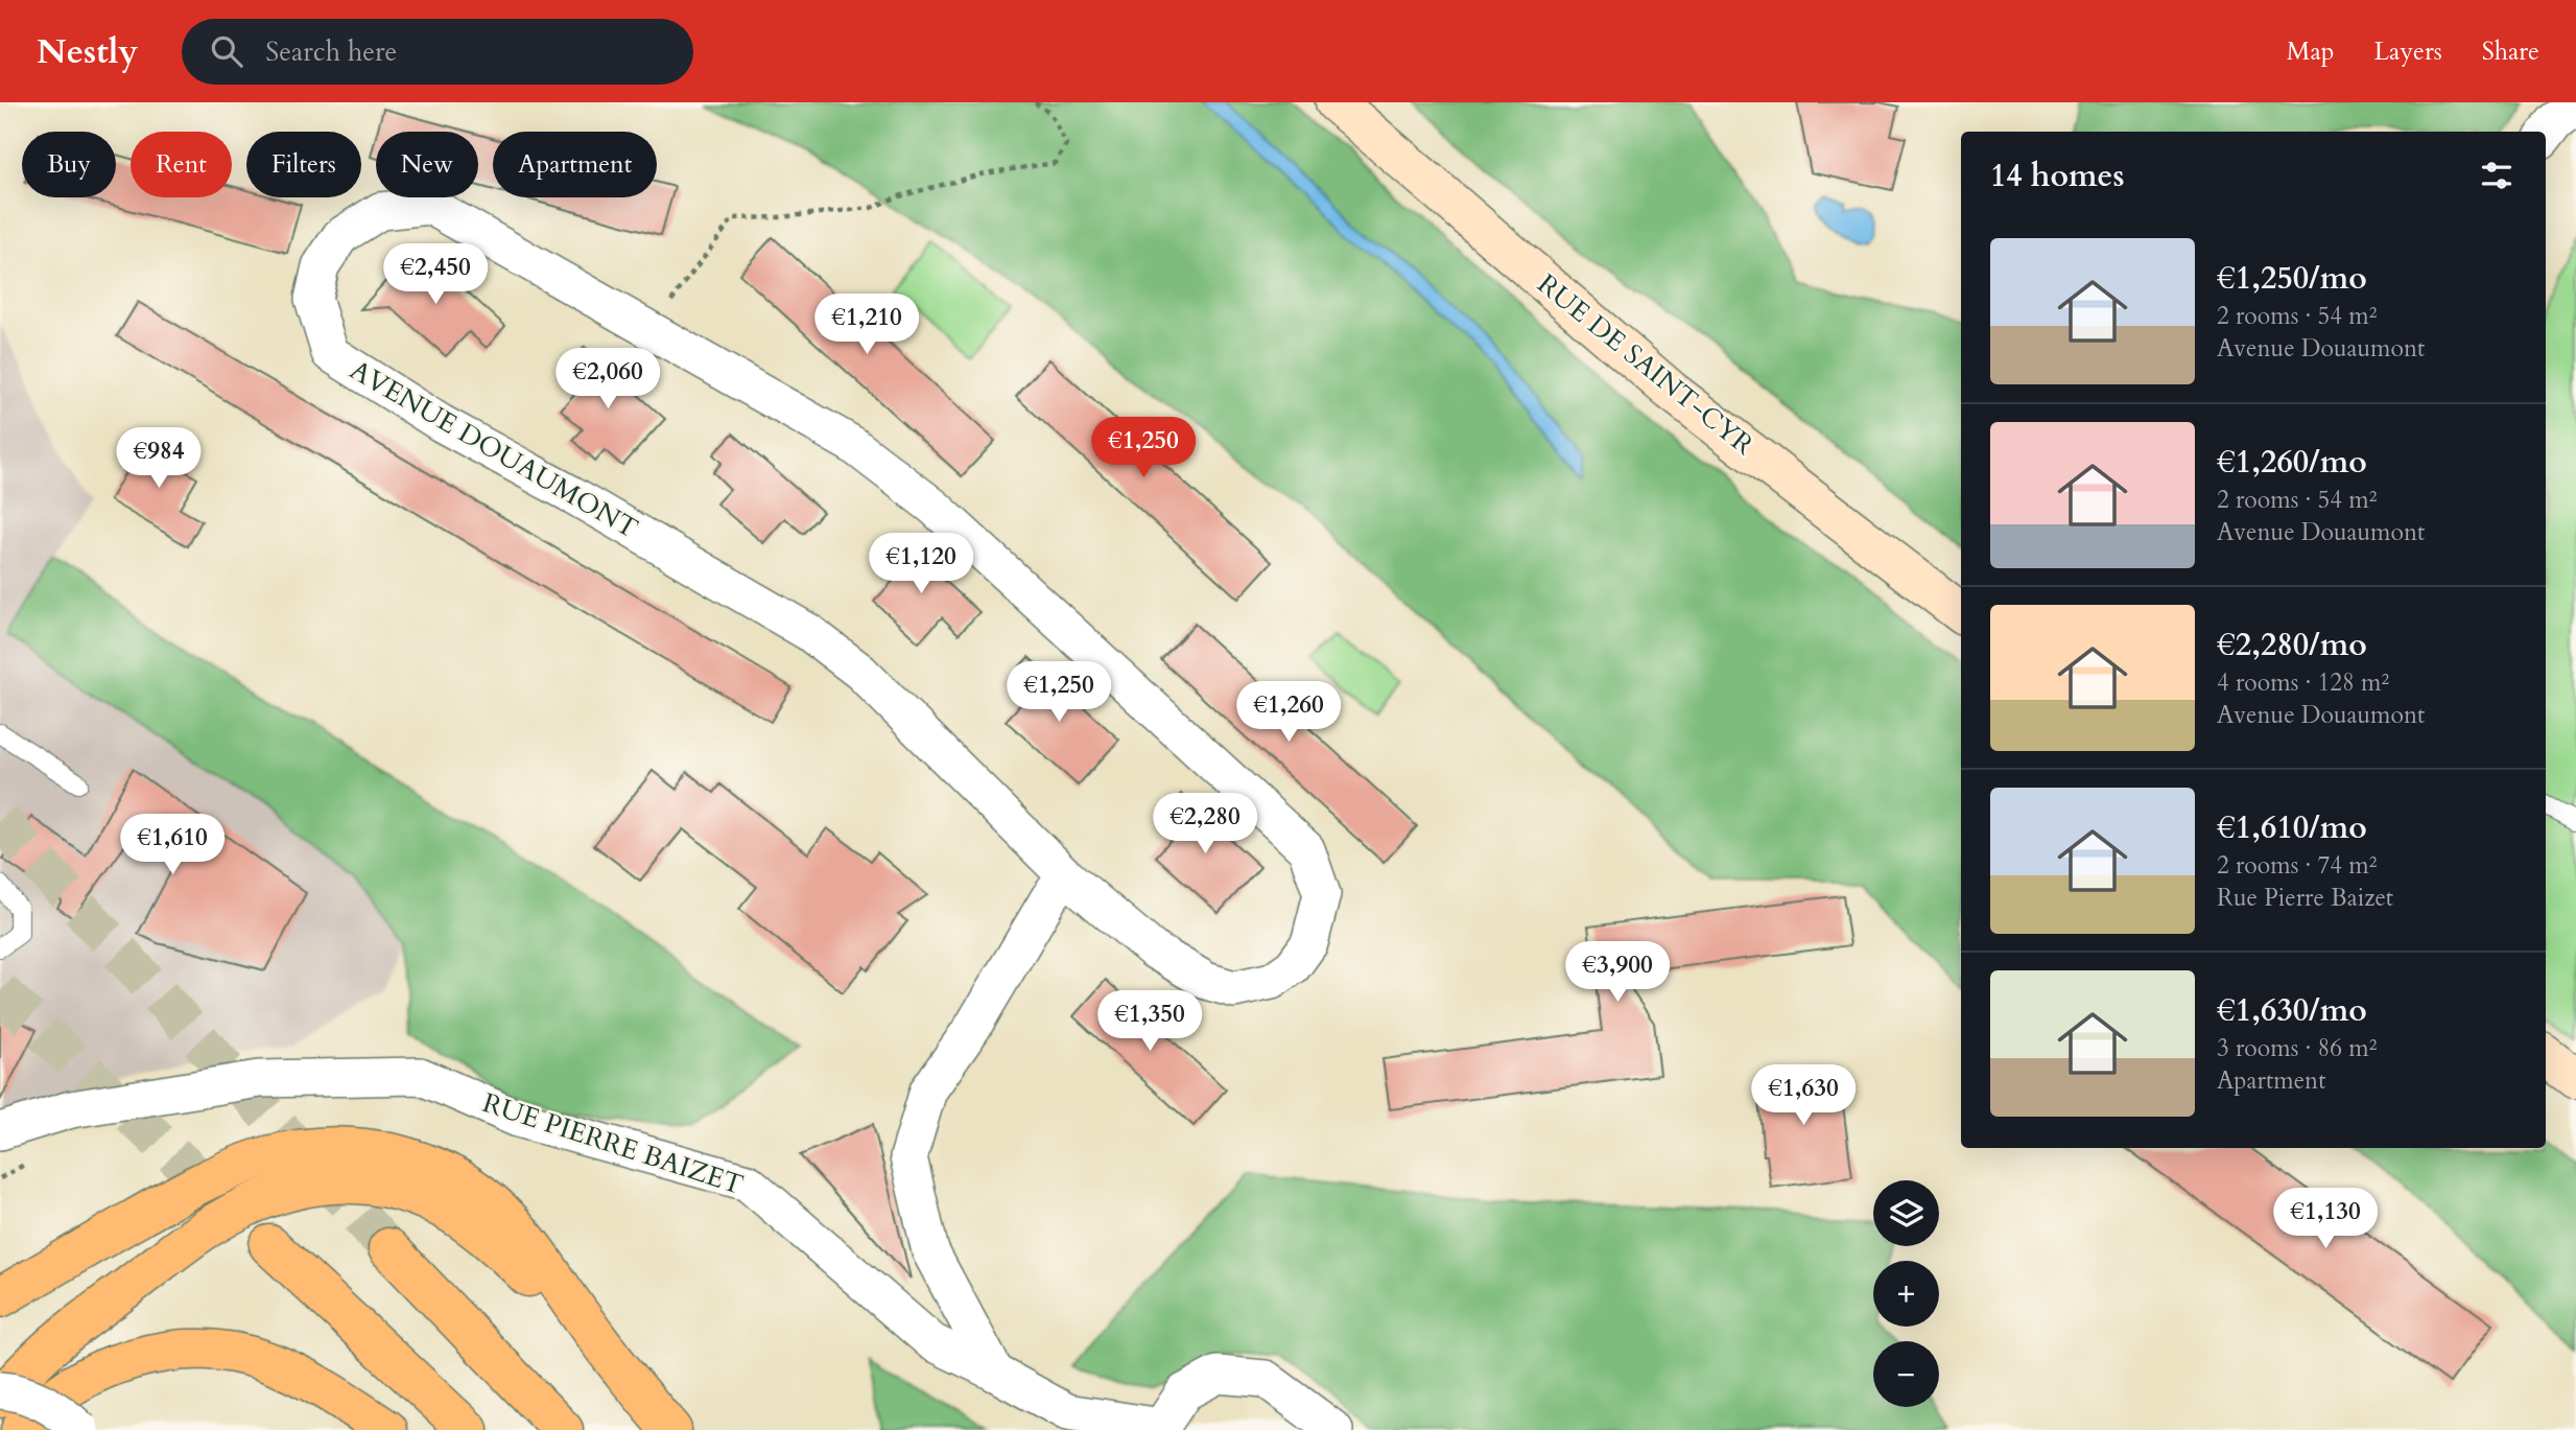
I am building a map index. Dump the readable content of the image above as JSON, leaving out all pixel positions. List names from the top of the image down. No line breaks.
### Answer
{"streets":{"main road":["RUE DE SAINT-CYR"],"street":["AVENUE DOUAUMONT","RUE PIERRE BAIZET"]},"page":{"header":"Nestly","search":"Search here","nav":["Map","Layers","Share"],"chip":["Buy","Rent","Filters","New","Apartment"],"heading":"14 homes","list":[{"name":"€1,250/mo","note":"2 rooms · 54 m² · Avenue Douaumont"},{"name":"€1,260/mo","note":"2 rooms · 54 m² · Avenue Douaumont"},{"name":"€2,280/mo","note":"4 rooms · 128 m² · Avenue Douaumont"},{"name":"€1,610/mo","note":"2 rooms · 74 m² · Rue Pierre Baizet"},{"name":"€1,630/mo","note":"3 rooms · 86 m² · Apartment"}],"price":["€2,450","€1,210","€2,060","€1,250","€984","€1,120","€1,250","€1,260","€2,280","€1,610","€3,900","€1,350","€1,630","€1,130"],"map_buttons":["+","−"]}}
